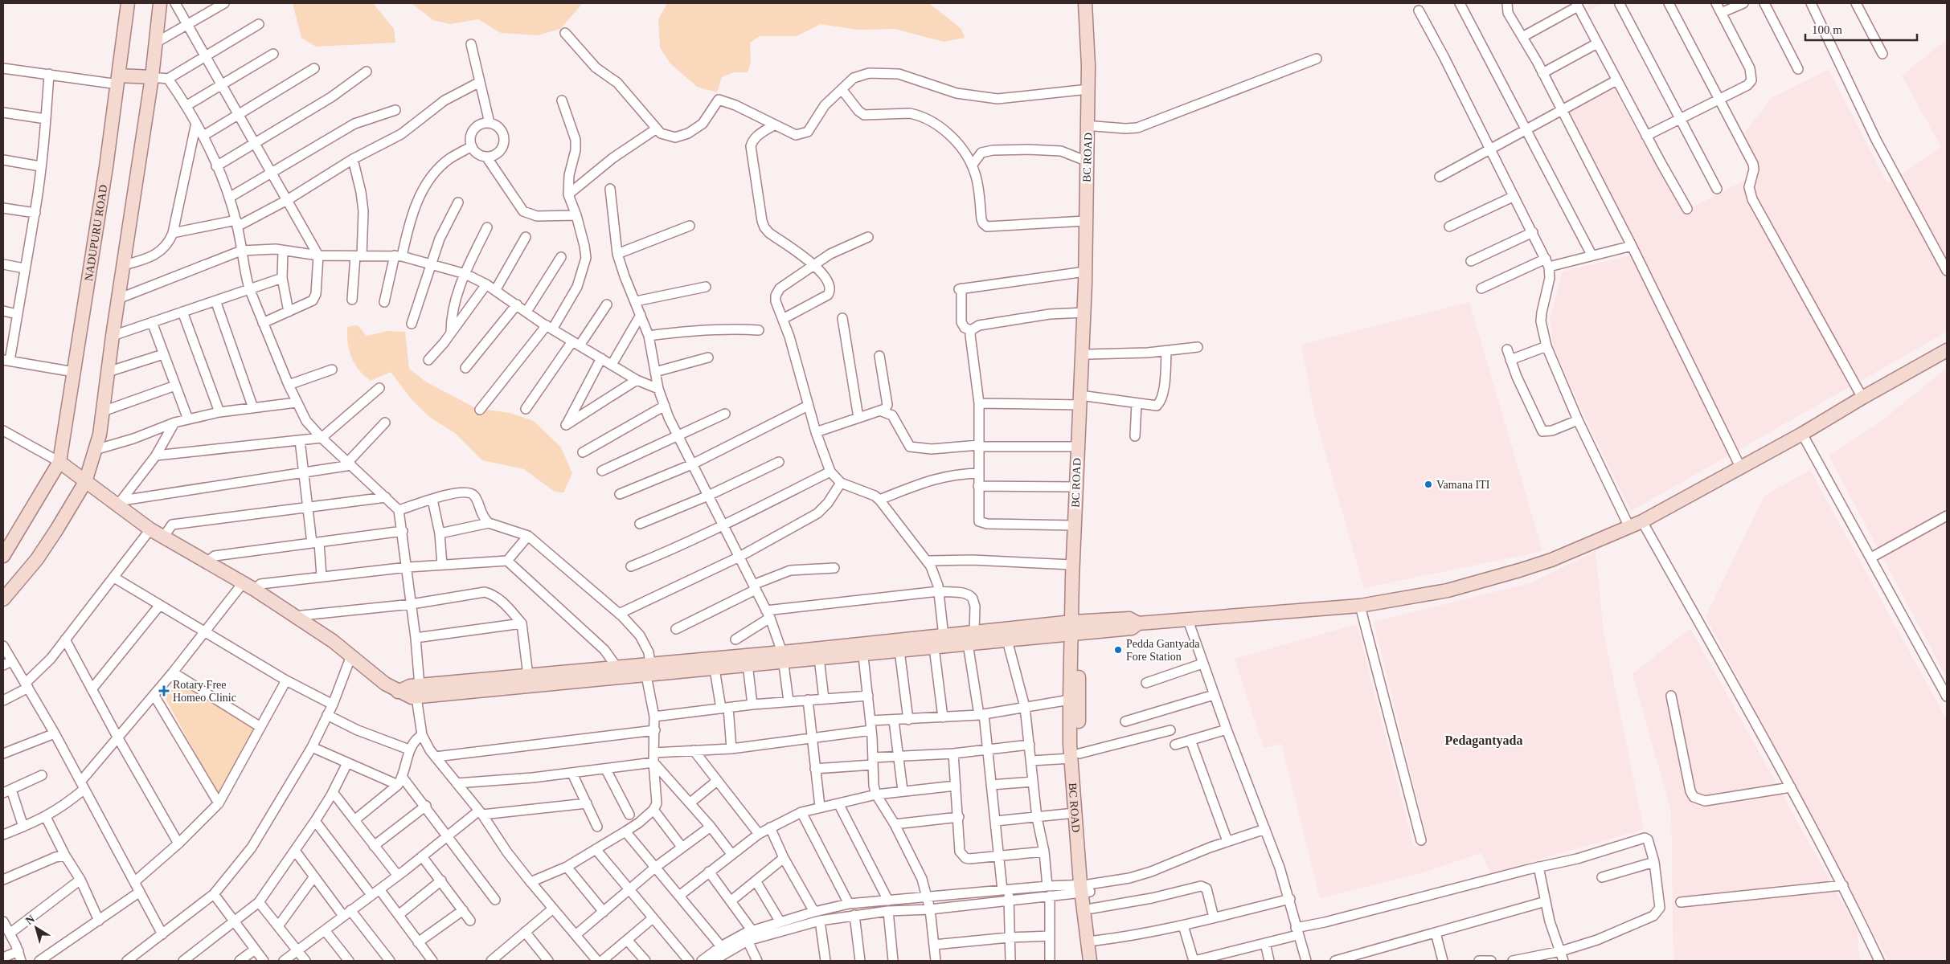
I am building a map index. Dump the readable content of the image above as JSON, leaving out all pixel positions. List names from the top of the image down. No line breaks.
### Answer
{"streets":{"street":["BC ROAD","NADUPURU ROAD"]},"districts":["Pedagantyada"],"places":{"other":["Vamana ITI","Pedda Gantyada Fore Station"],"health":["Rotary Free Homeo Clinic"]},"scale_bar":"100 m","north":"top left"}
